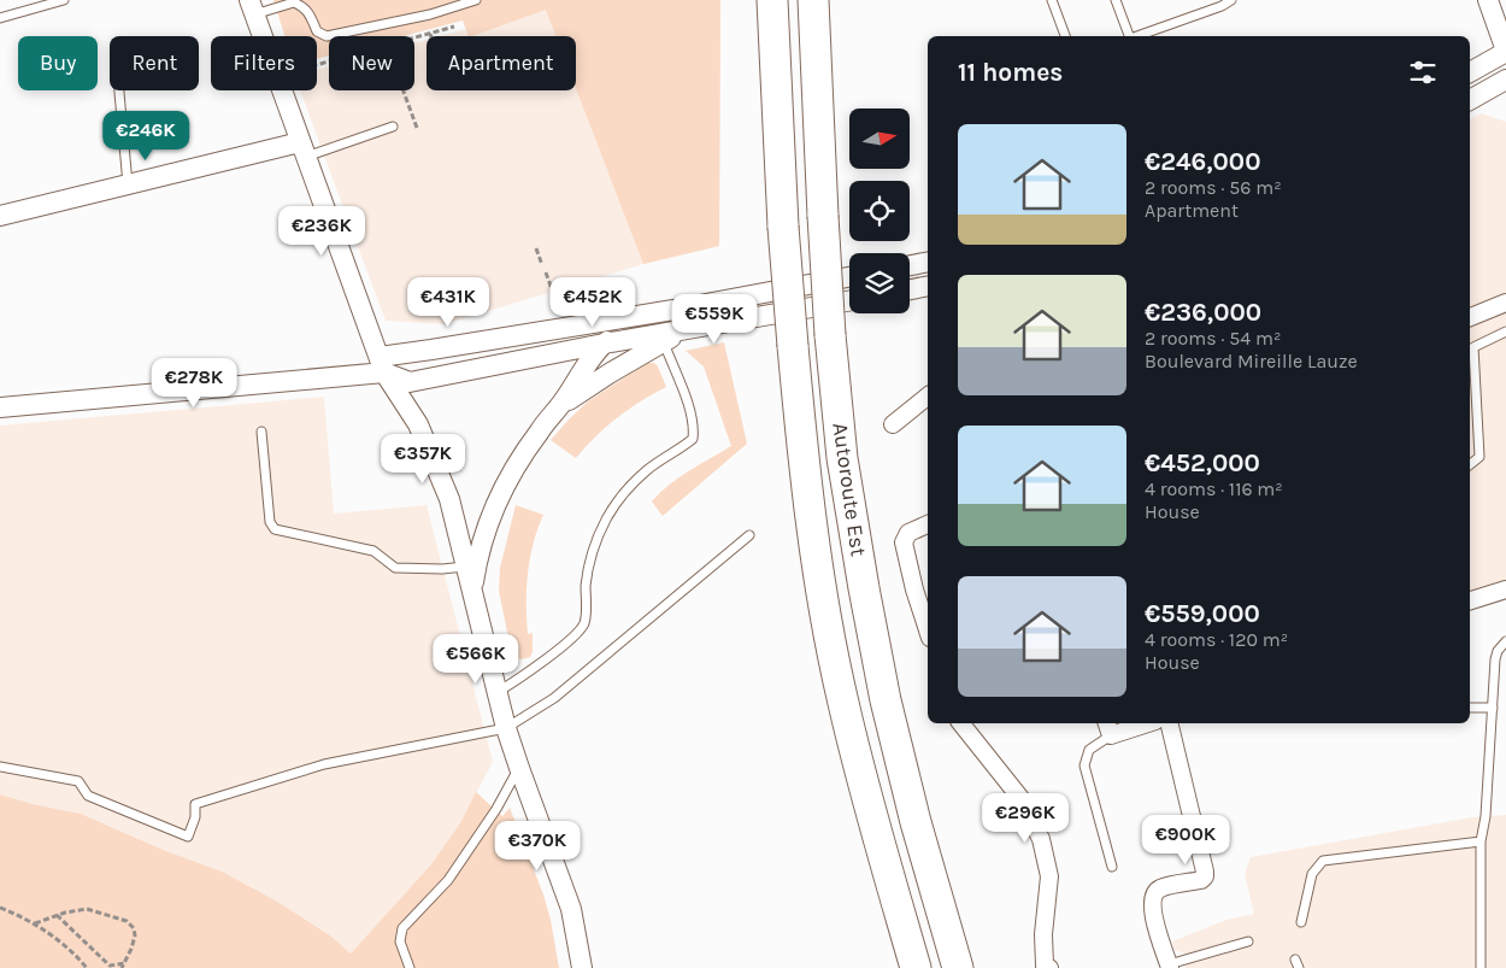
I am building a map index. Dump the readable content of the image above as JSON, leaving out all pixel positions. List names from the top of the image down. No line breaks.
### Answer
{"streets":{"highway":["Autoroute Est"]},"north":"right","page":{"chip":["Buy","Rent","Filters","New","Apartment"],"heading":"11 homes","list":[{"name":"€246,000","note":"2 rooms · 56 m² · Apartment"},{"name":"€236,000","note":"2 rooms · 54 m² · Boulevard Mireille Lauze"},{"name":"€452,000","note":"4 rooms · 116 m² · House"},{"name":"€559,000","note":"4 rooms · 120 m² · House"}],"price":["€246K","€236K","€431K","€452K","€559K","€278K","€357K","€566K","€296K","€900K","€370K"]}}
